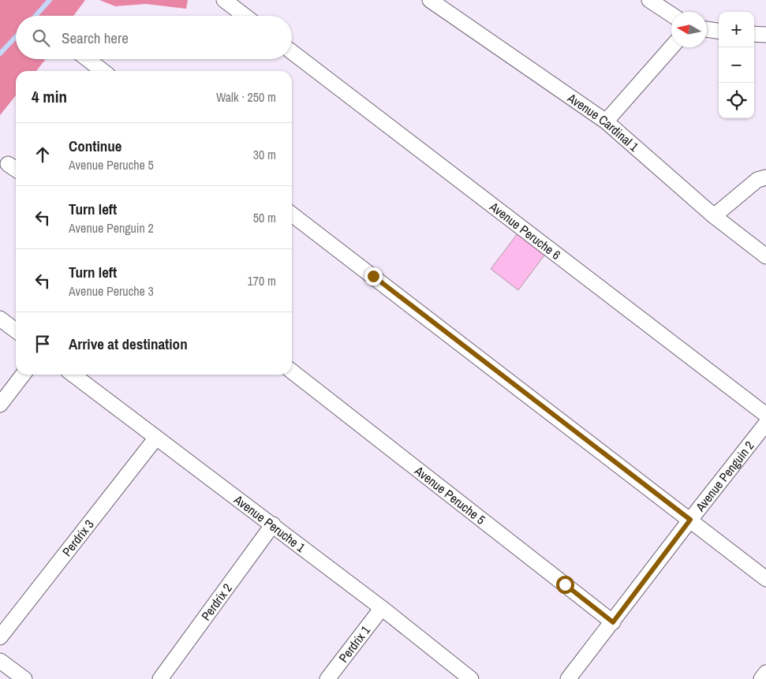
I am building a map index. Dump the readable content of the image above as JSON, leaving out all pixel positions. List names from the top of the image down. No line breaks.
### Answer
{"streets":{"street":["Avenue Cardinal 1","Avenue Peruche 6","Avenue Penguin 2","Avenue Peruche 5","Avenue Peruche 1","Perdrix 3","Perdrix 2","Perdrix 1"]},"crossings":[["Avenue Penguin 2","Avenue Peruche 5"],["Avenue Peruche 1","Perdrix 3"],["Avenue Peruche 1","Perdrix 2"],["Avenue Peruche 1","Perdrix 1"]],"north":"left","page":{"map_buttons":["+","−"],"search":"Search here","heading":["4 min","Walk · 250 m"],"list":[["Continue","Avenue Peruche 5","30 m"],["Turn left","Avenue Penguin 2","50 m"],["Turn left","Avenue Peruche 3","170 m"],"Arrive at destination"]}}
